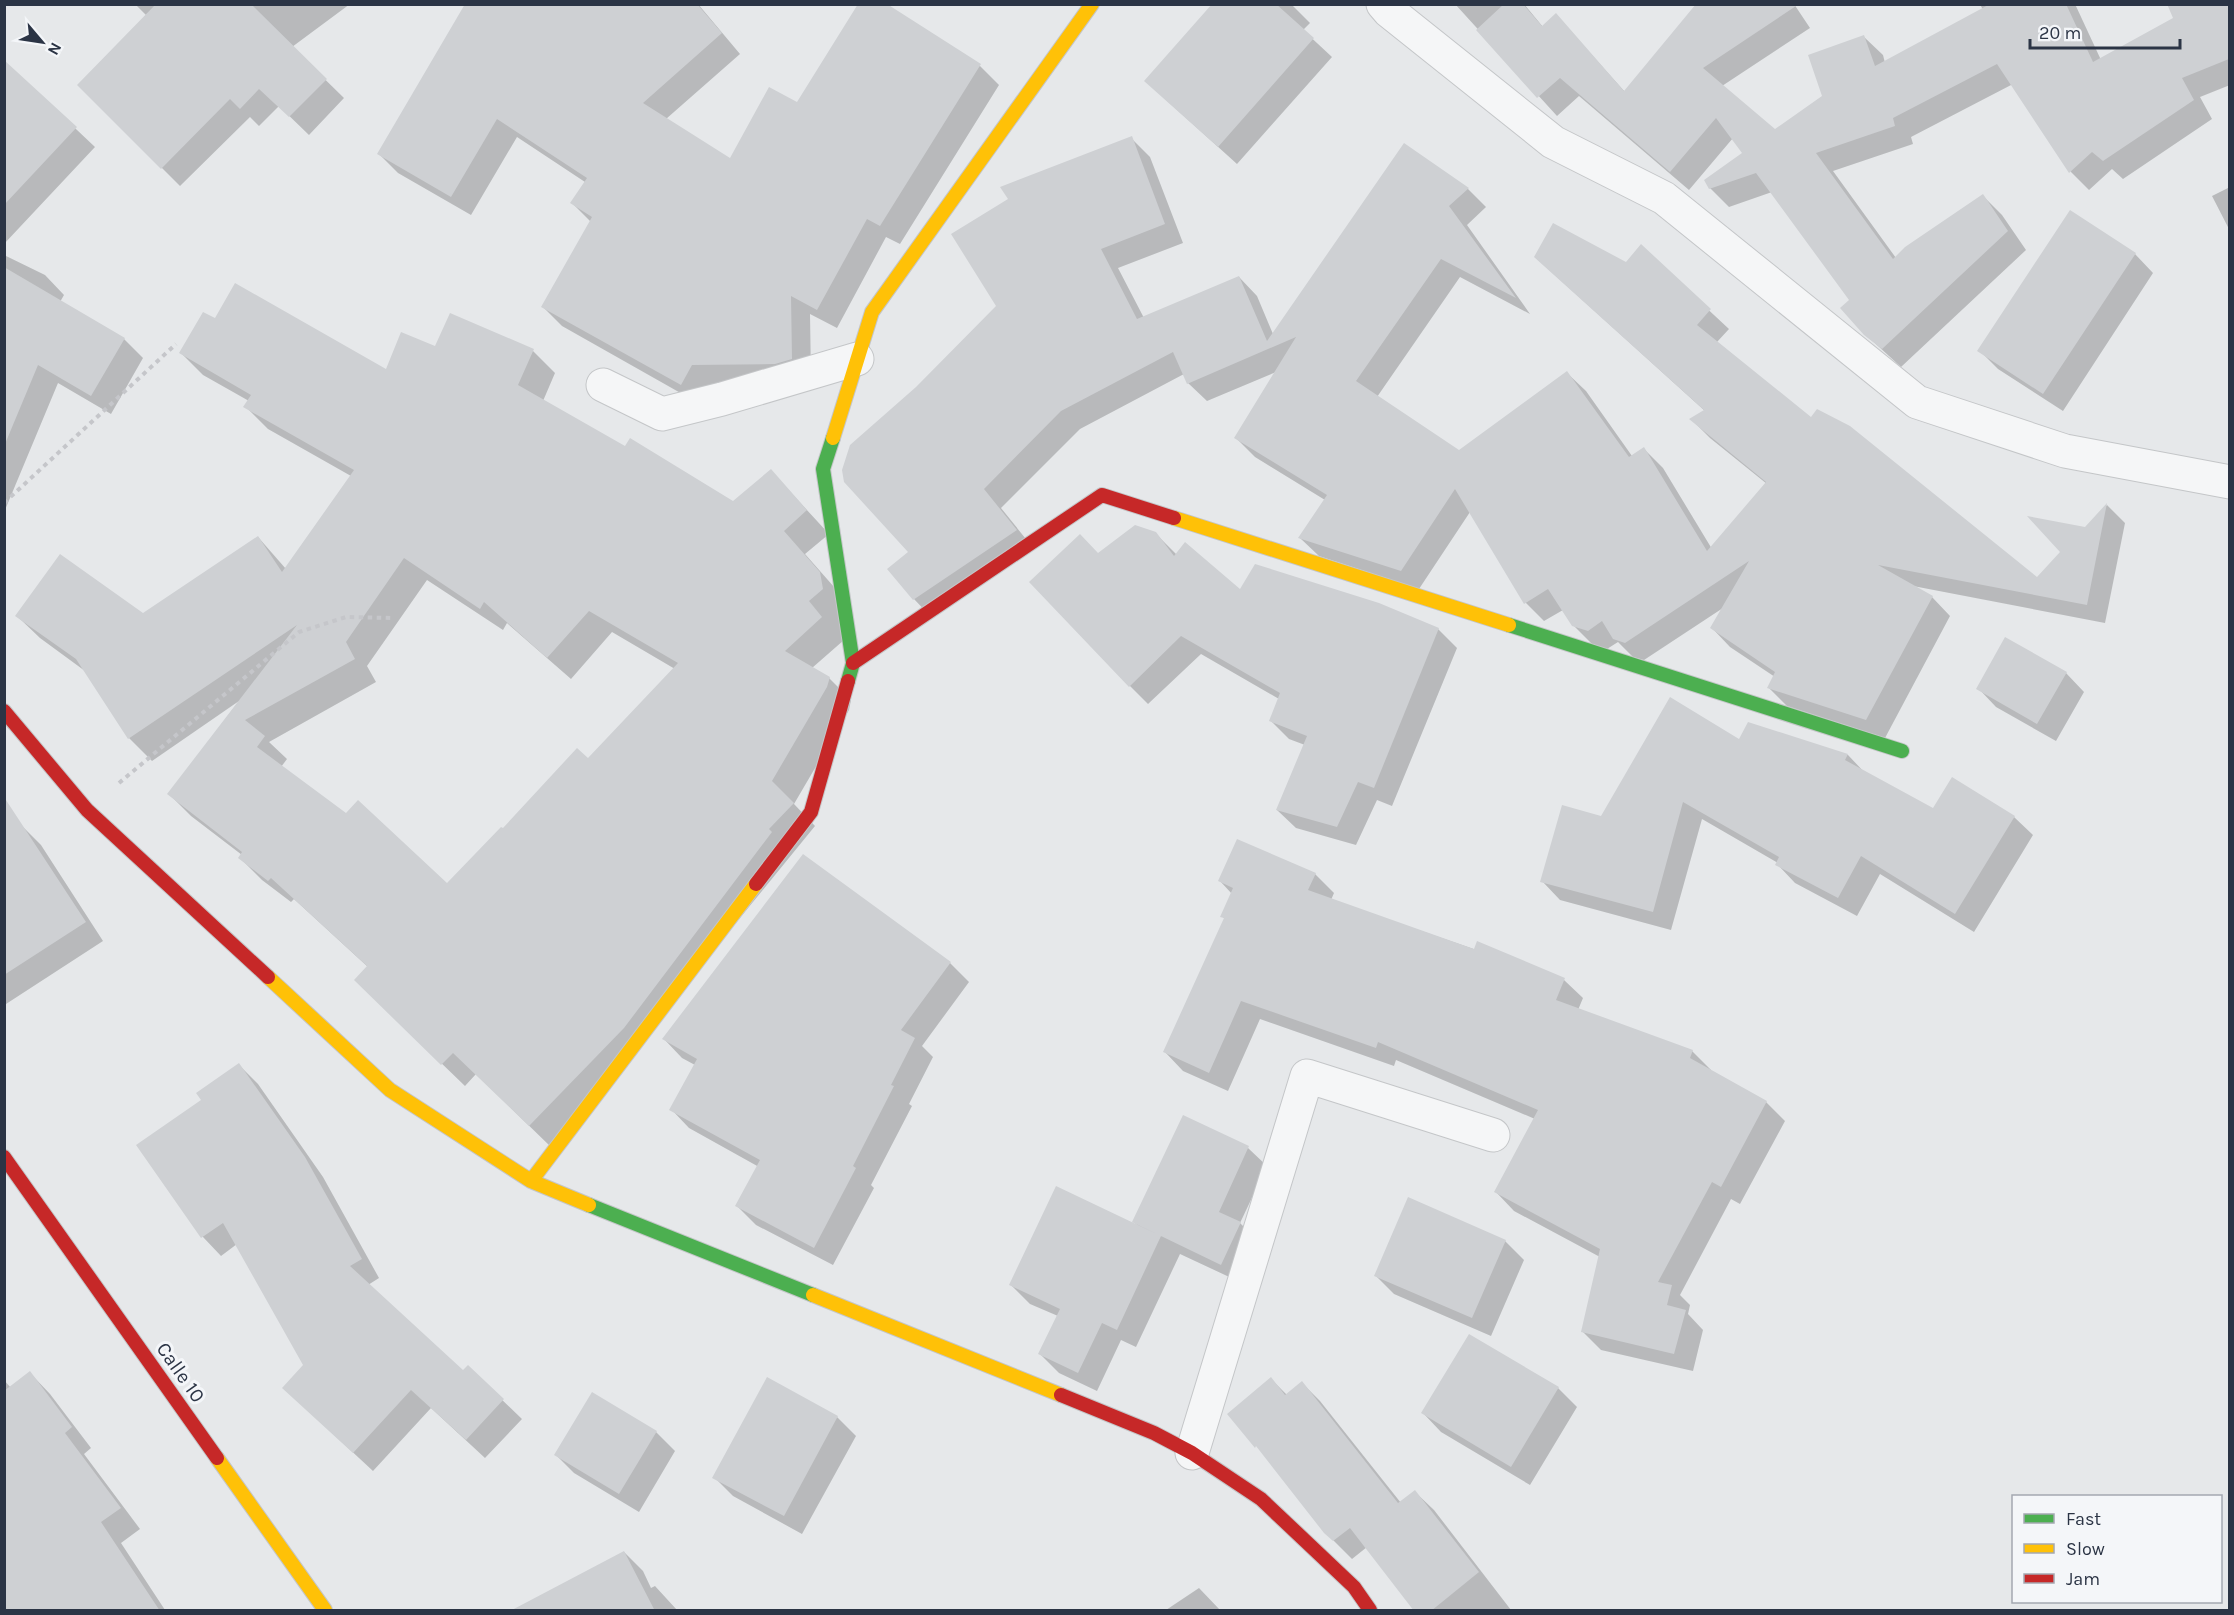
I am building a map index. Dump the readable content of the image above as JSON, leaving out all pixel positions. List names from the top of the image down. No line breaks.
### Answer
{"streets":{"street":["Calle 10"]},"legend":["Fast","Slow","Jam"],"scale_bar":"20 m","north":"bottom right"}
